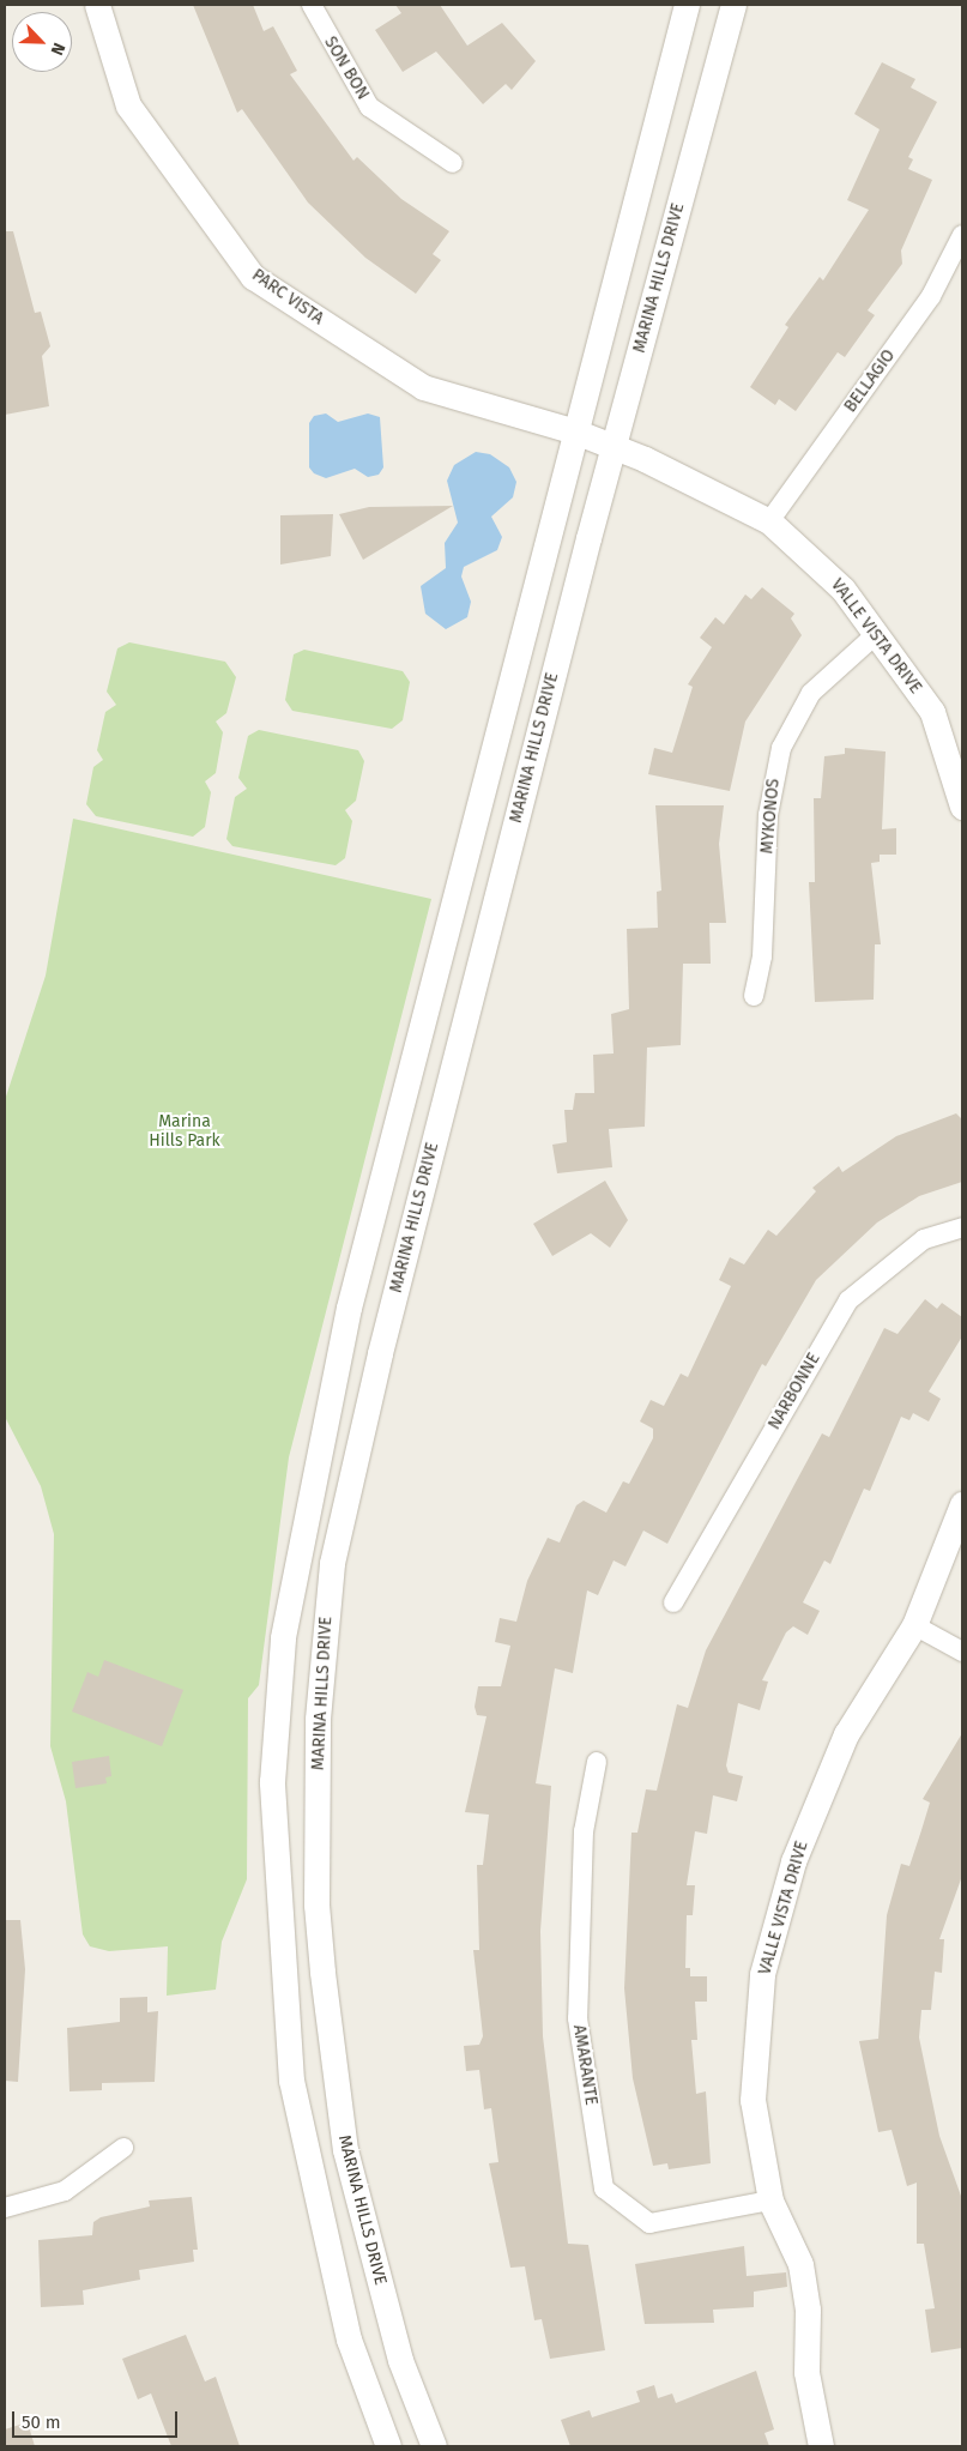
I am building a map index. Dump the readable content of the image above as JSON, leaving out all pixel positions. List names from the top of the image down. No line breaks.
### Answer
{"streets":{"street":["SON BON","MARINA HILLS DRIVE","PARC VISTA","BELLAGIO","VALLE VISTA DRIVE","MYKONOS","NARBONNE","AMARANTE"]},"crossings":[["MARINA HILLS DRIVE","VALLE VISTA DRIVE"],["PARC VISTA","VALLE VISTA DRIVE"],["BELLAGIO","VALLE VISTA DRIVE"],["VALLE VISTA DRIVE","MYKONOS"],["VALLE VISTA DRIVE","AMARANTE"]],"parks":["Marina Hills Park"],"scale_bar":"50 m","north":"bottom right"}
